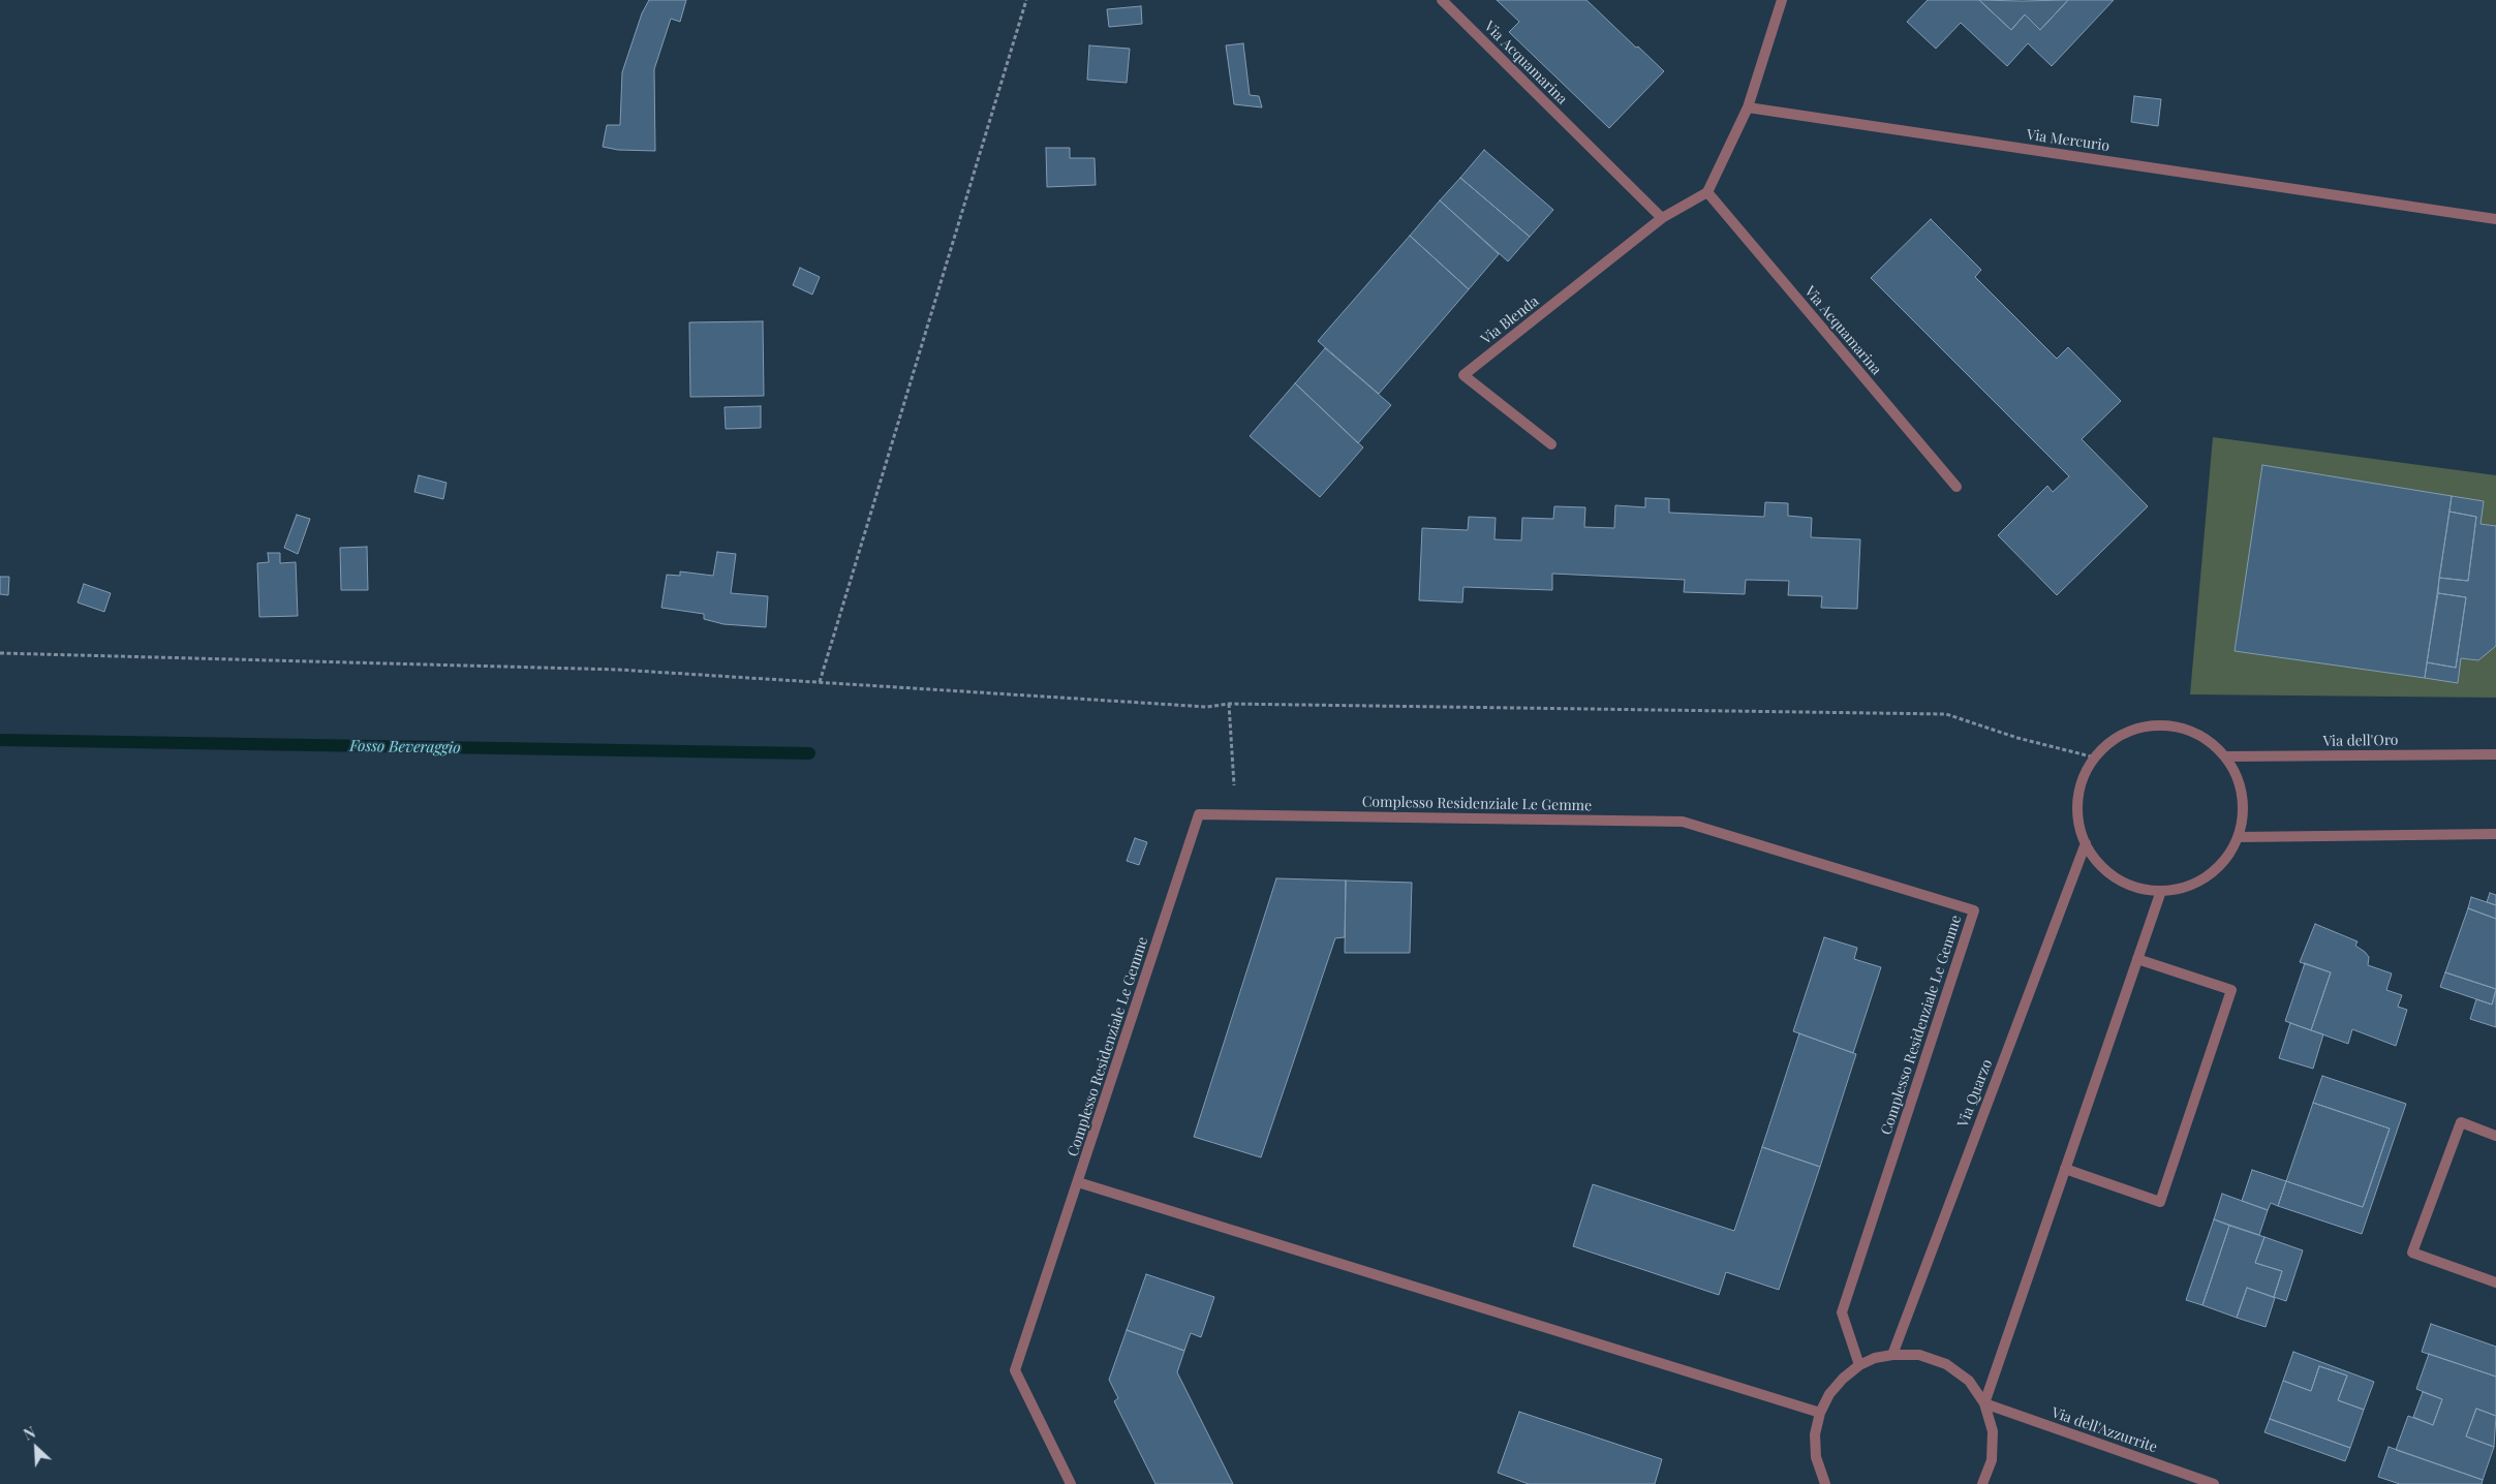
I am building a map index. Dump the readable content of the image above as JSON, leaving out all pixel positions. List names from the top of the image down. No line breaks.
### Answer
{"streets":{"street":["Via Acquamarina","Via Mercurio","Via Blenda","Via dell'Oro","Complesso Residenziale Le Gemme","Via Quarzo","Via dell'Azzurrite"]},"crossings":[["Via Acquamarina","Via Blenda"],["Via dell'Oro","Via Quarzo"]],"water":["Fosso Beveraggio"],"north":"top left"}
